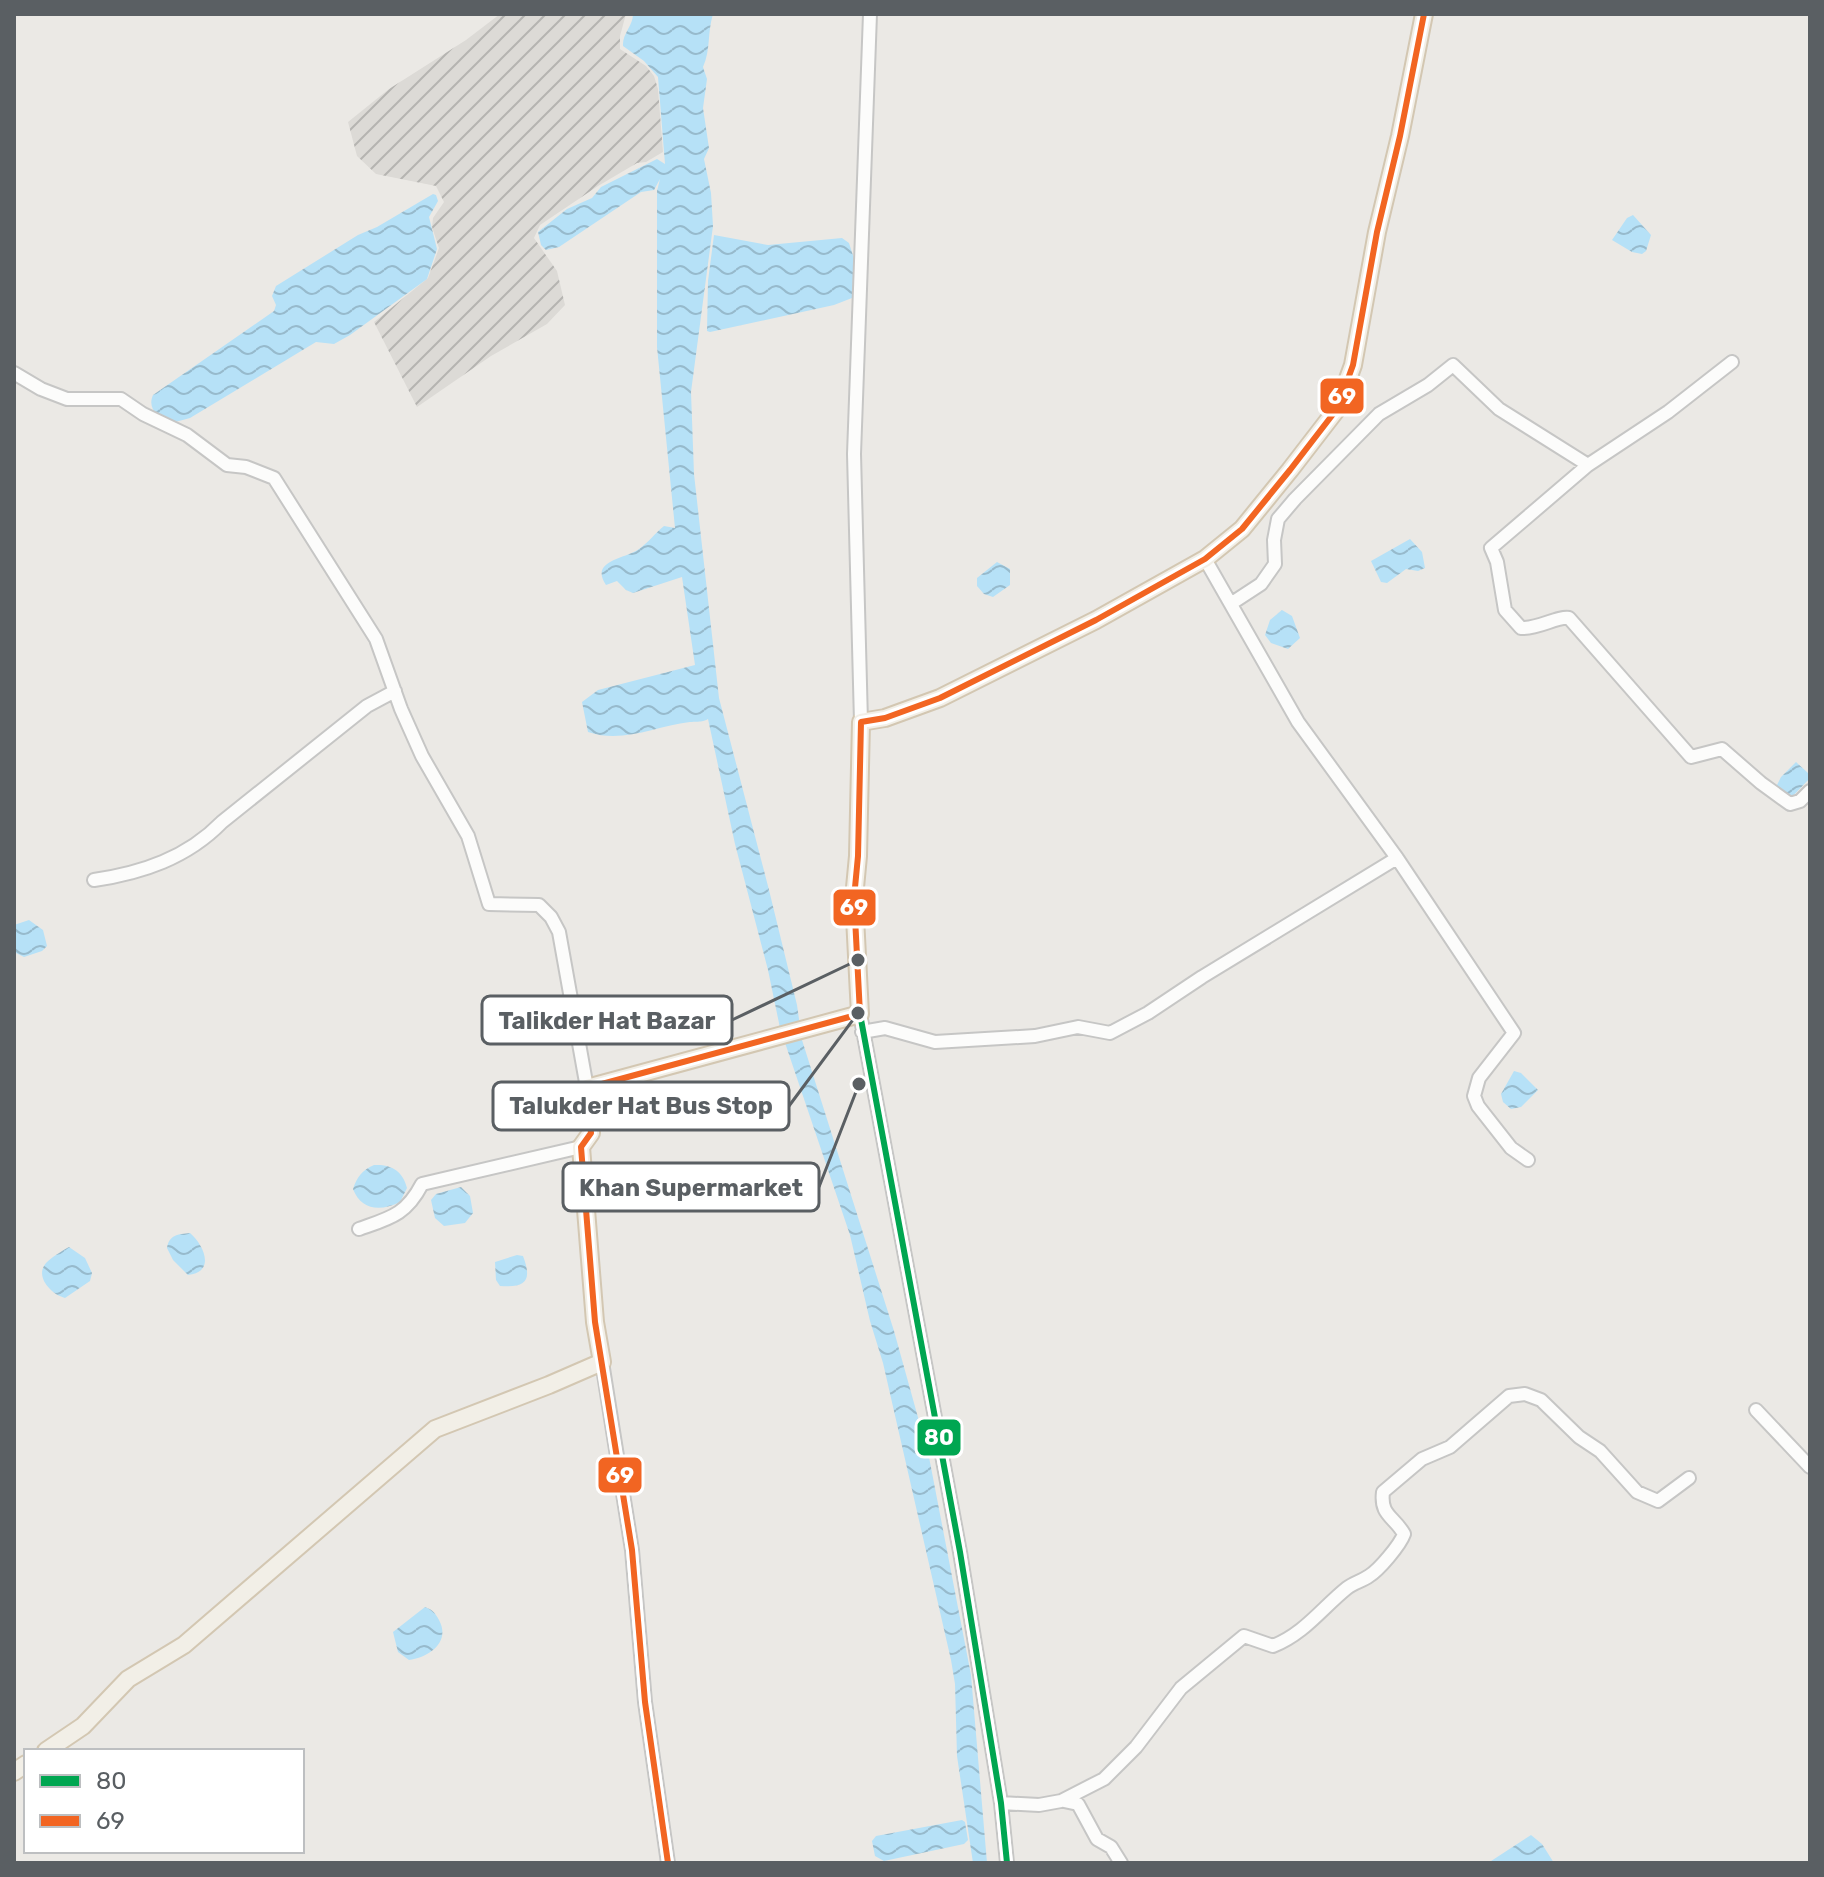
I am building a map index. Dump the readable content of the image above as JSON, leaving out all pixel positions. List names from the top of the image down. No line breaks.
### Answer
{"places":["Talikder Hat Bazar","Talukder Hat Bus Stop","Khan Supermarket"],"lines":["transit line 69","transit line 80"],"legend":["80","69"]}
